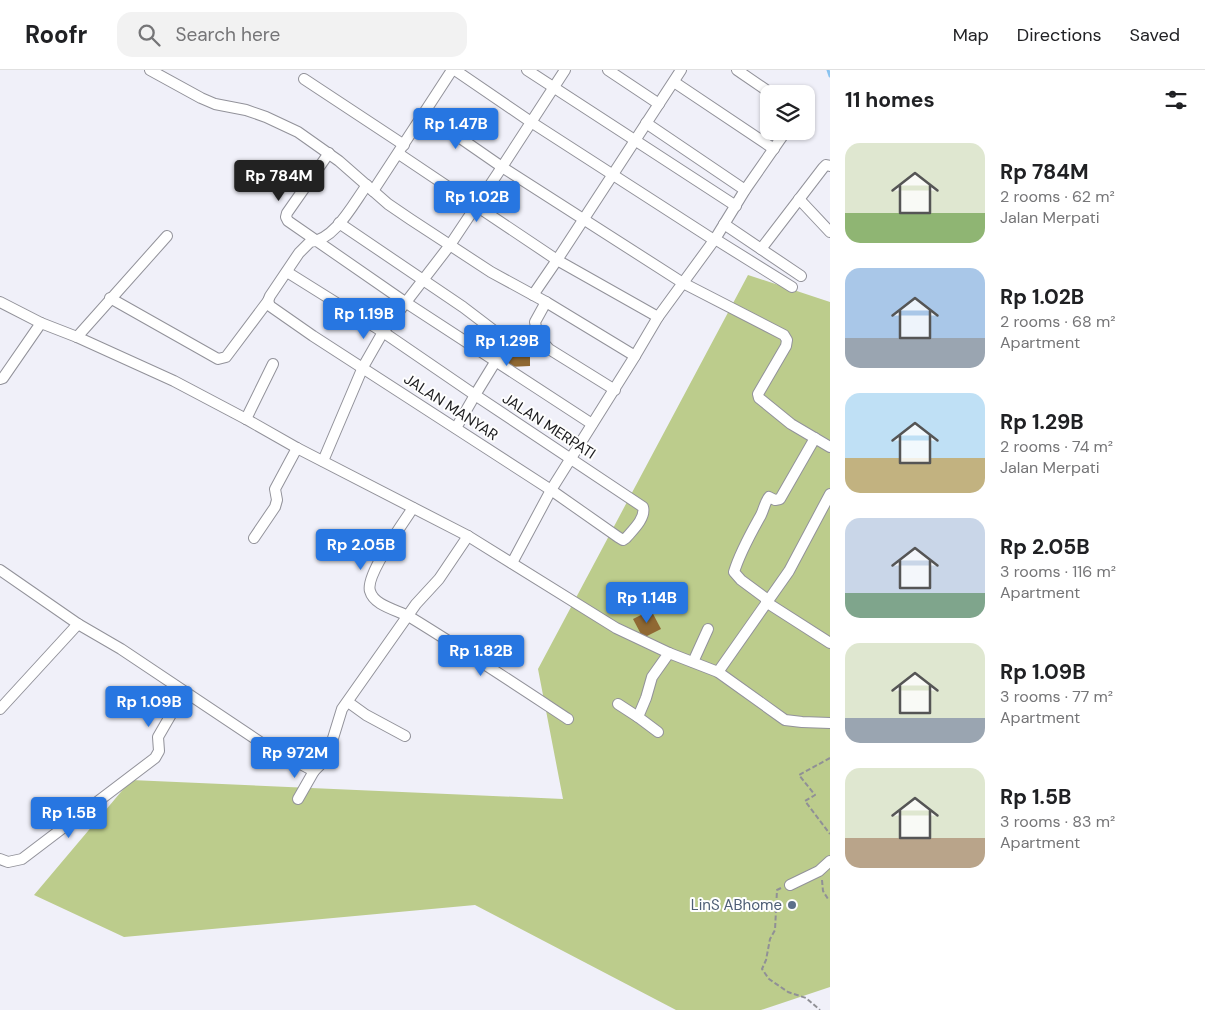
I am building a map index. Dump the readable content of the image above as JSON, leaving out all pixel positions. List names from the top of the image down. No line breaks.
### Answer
{"streets":{"street":["JALAN MANYAR","JALAN MERPATI"]},"crossings":[["JALAN MANYAR","JALAN MERPATI"]],"places":["LinS ABhome"],"page":{"header":"Roofr","search":"Search here","nav":["Map","Directions","Saved"],"heading":"11 homes","price":["Rp 1.47B","Rp 784M","Rp 1.02B","Rp 1.19B","Rp 1.29B","Rp 2.05B","Rp 1.14B","Rp 1.82B","Rp 1.09B","Rp 972M","Rp 1.5B"],"list":[{"name":"Rp 784M","note":"2 rooms · 62 m² · Jalan Merpati"},{"name":"Rp 1.02B","note":"2 rooms · 68 m² · Apartment"},{"name":"Rp 1.29B","note":"2 rooms · 74 m² · Jalan Merpati"},{"name":"Rp 2.05B","note":"3 rooms · 116 m² · Apartment"},{"name":"Rp 1.09B","note":"3 rooms · 77 m² · Apartment"},{"name":"Rp 1.5B","note":"3 rooms · 83 m² · Apartment"}]}}
